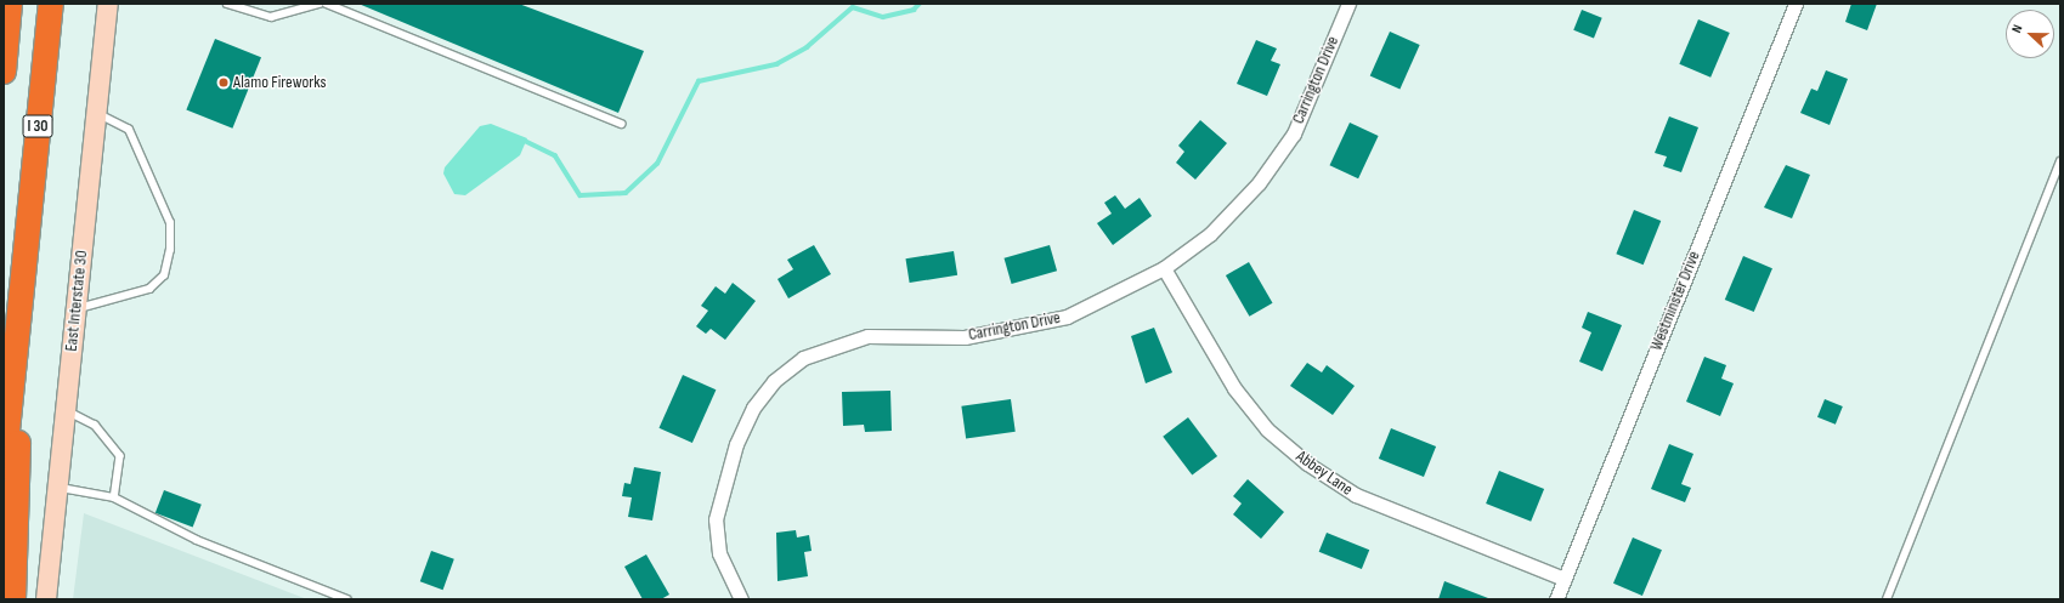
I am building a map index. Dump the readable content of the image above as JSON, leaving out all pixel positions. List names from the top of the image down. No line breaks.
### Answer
{"streets":{"highway":["I 30"],"main road":["East Interstate 30"],"street":["Carrington Drive","Westminster Drive","Abbey Lane"]},"crossings":[["Carrington Drive","Abbey Lane"],["Westminster Drive","Abbey Lane"]],"places":["Alamo Fireworks"],"north":"left"}
